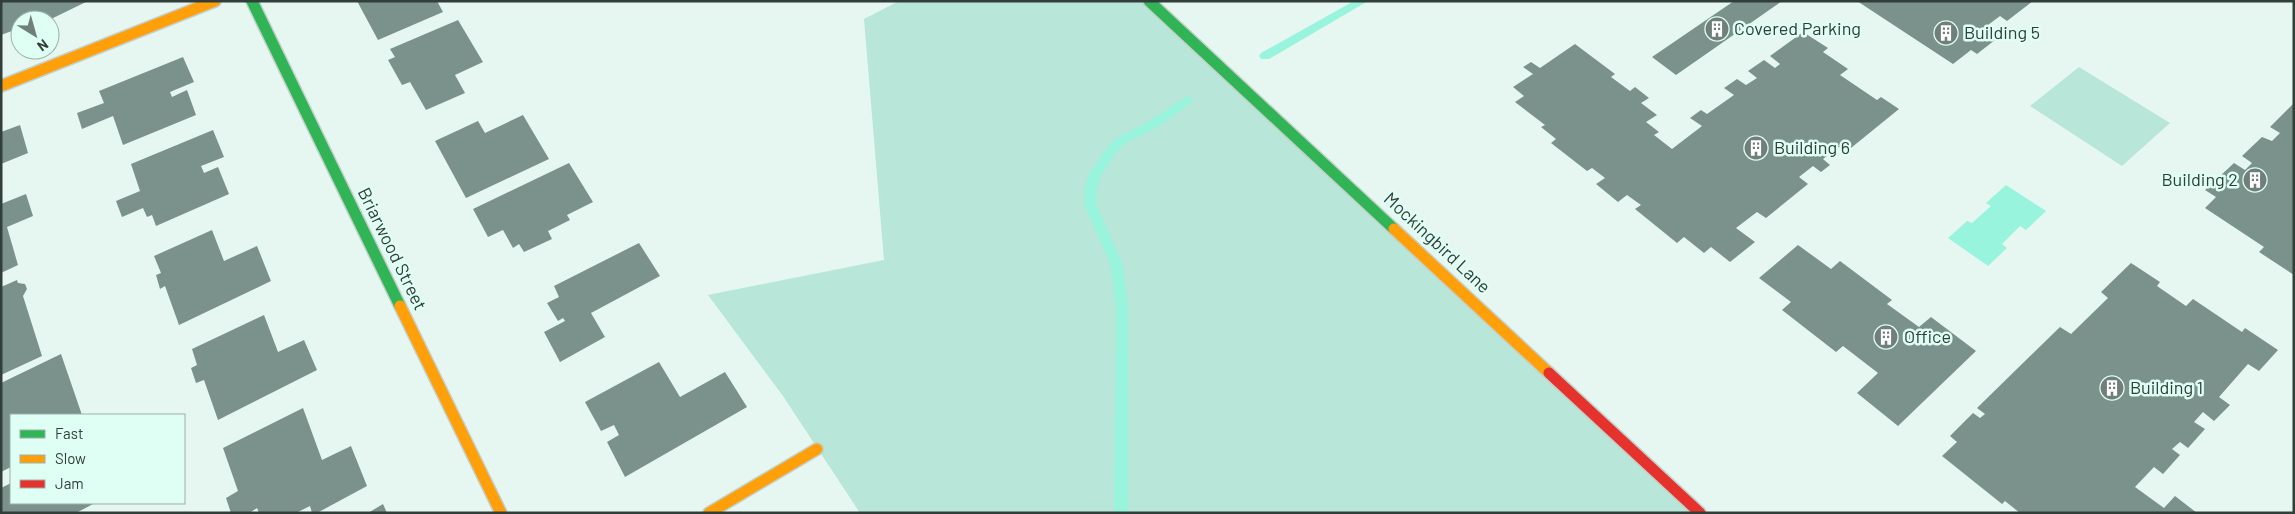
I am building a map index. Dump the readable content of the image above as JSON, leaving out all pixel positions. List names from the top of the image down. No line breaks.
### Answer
{"streets":{"street":["Mockingbird Lane","Briarwood Street"]},"places":{"building":["Covered Parking","Building 5","Building 6","Building 2","Office","Building 1"]},"legend":["Fast","Slow","Jam"],"north":"bottom right"}
